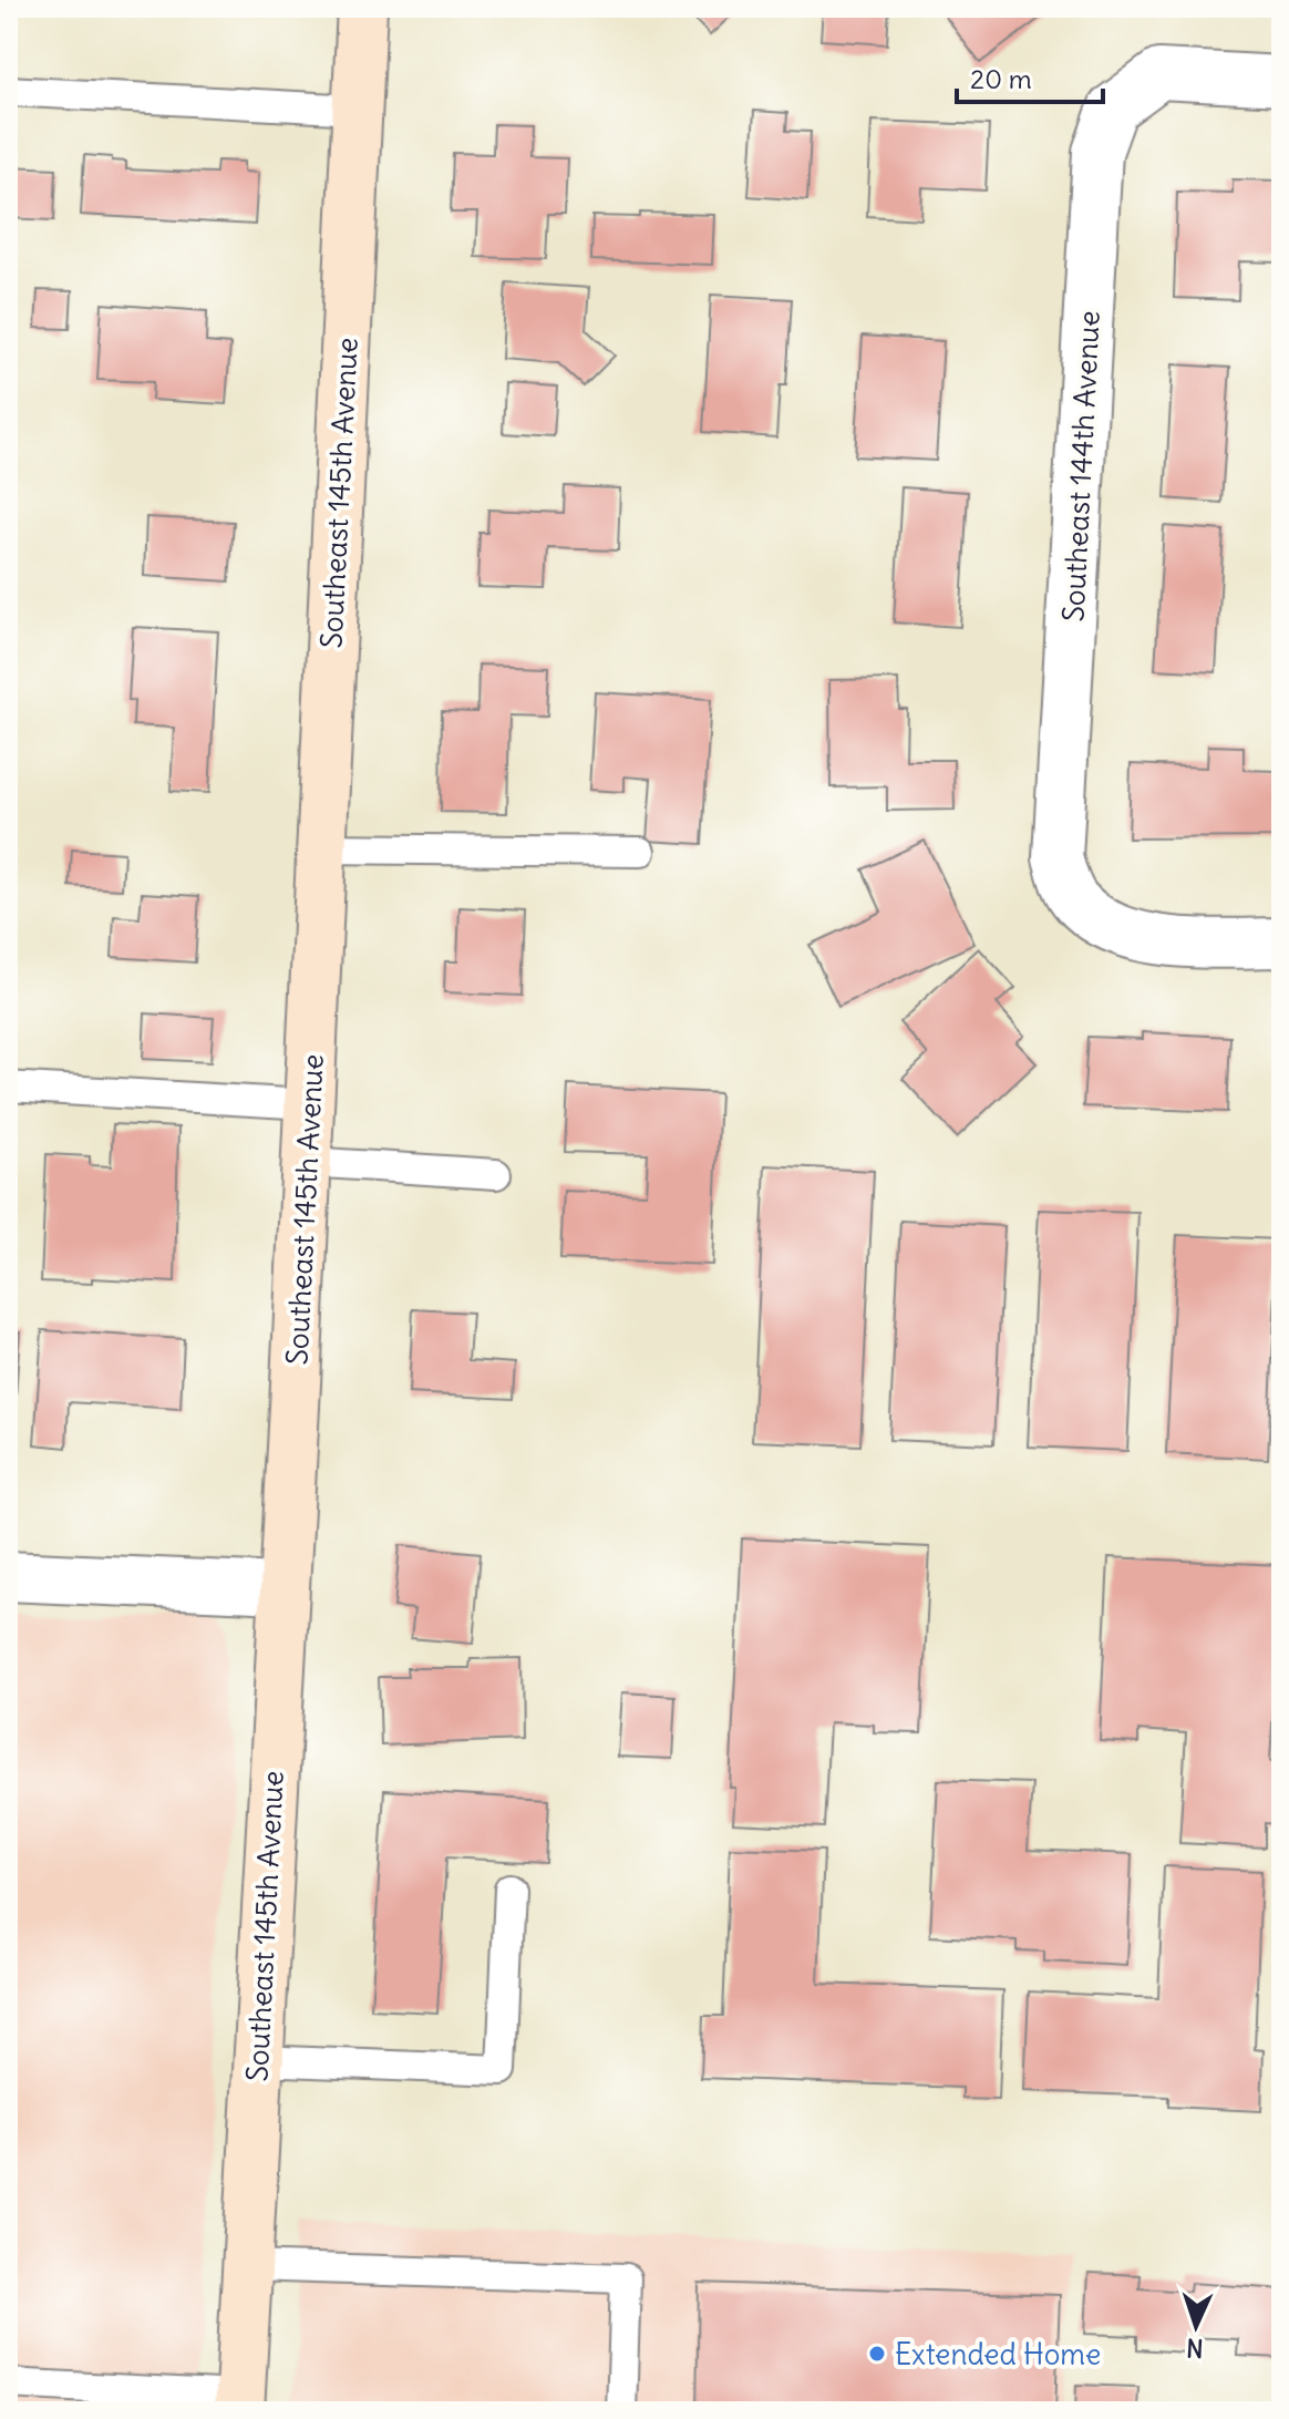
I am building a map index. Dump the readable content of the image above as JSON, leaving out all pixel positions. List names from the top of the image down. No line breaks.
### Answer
{"streets":{"street":["Southeast 144th Avenue","Southeast 145th Avenue"]},"places":["Extended Home"],"scale_bar":"20 m","north":"bottom"}
